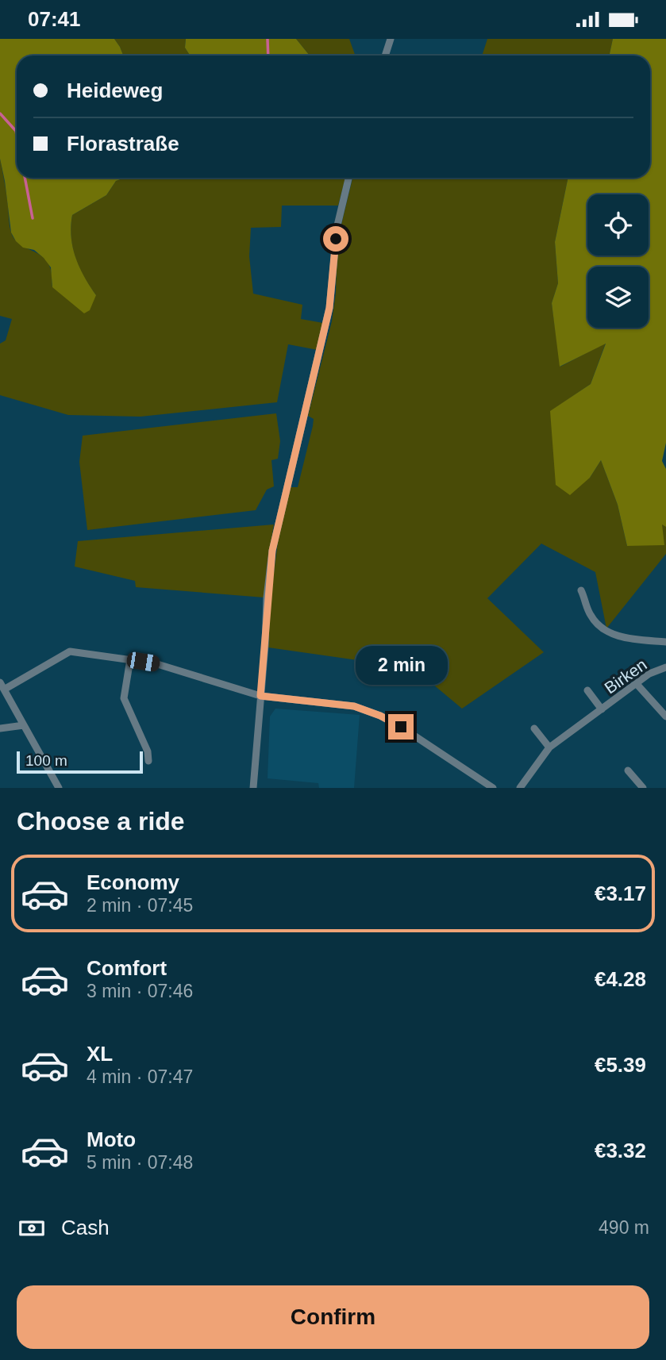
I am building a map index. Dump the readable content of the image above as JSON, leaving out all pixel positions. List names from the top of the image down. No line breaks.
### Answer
{"streets":{"street":["Birken"]},"scale_bar":"100 m","page":{"status":"07:41","banner":["Heideweg","Florastraße"],"bubble":"2 min","scale":"100 m","heading":"Choose a ride","list":[{"name":"Economy","note":"2 min · 07:45","value":"€3.17"},{"name":"Comfort","note":"3 min · 07:46","value":"€4.28"},{"name":"XL","note":"4 min · 07:47","value":"€5.39"},{"name":"Moto","note":"5 min · 07:48","value":"€3.32"}],"pay":["Cash","490 m"],"buttons":"Confirm"}}
